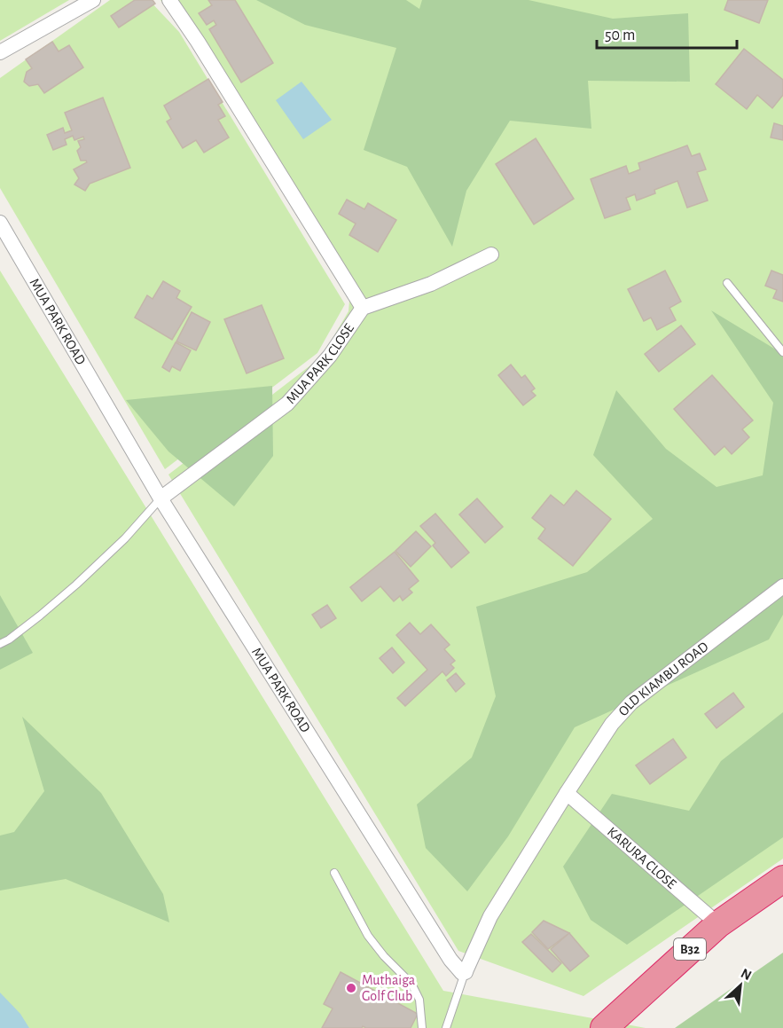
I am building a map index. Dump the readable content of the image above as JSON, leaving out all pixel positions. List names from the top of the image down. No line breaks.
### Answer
{"streets":{"highway":["B32"],"street":["MUA PARK ROAD","MUA PARK CLOSE","OLD KIAMBU ROAD","KARURA CLOSE"]},"crossings":[["MUA PARK ROAD","MUA PARK CLOSE"],["OLD KIAMBU ROAD","KARURA CLOSE"],["KARURA CLOSE","B32"]],"places":["Muthaiga Golf Club"],"scale_bar":"50 m","north":"top right"}
